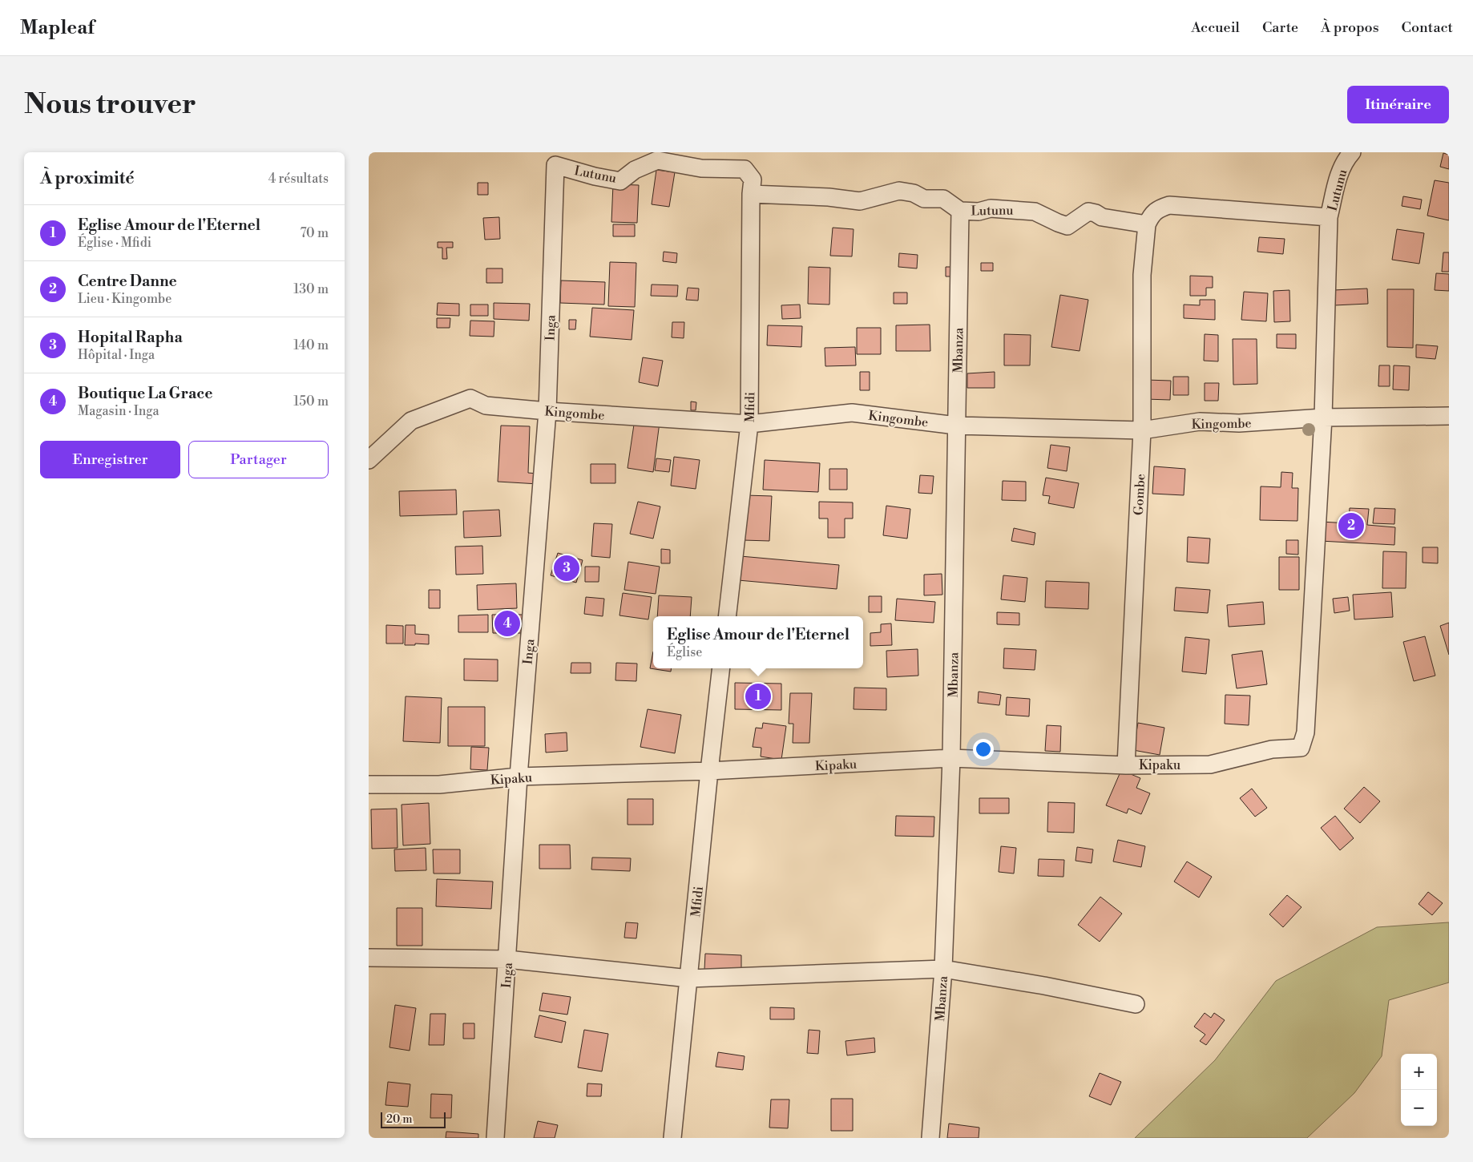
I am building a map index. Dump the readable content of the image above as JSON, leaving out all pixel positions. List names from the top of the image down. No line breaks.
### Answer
{"streets":{"street":["Lutunu","Inga","Mbanza","Mfidi","Kingombe","Gombe","Kipaku"]},"crossings":[["Lutunu","Inga"],["Lutunu","Mbanza"],["Lutunu","Mfidi"],["Lutunu","Gombe"],["Inga","Kingombe"],["Inga","Kipaku"],["Mbanza","Kingombe"],["Mbanza","Kipaku"],["Mfidi","Kingombe"],["Mfidi","Kipaku"],["Kingombe","Gombe"],["Kingombe","Kipaku"],["Gombe","Kipaku"]],"scale_bar":"20 m","page":{"header":"Mapleaf","nav":["Accueil","Carte","À propos","Contact"],"buttons":["Itinéraire",["Enregistrer","Partager"]],"title":"Nous trouver","heading":["À proximité","4 résultats"],"list":[{"mark":"1","name":"Eglise Amour de l'Eternel","note":"Église · Mfidi","value":"70 m"},{"mark":"2","name":"Centre Danne","note":"Lieu · Kingombe","value":"130 m"},{"mark":"3","name":"Hopital Rapha","note":"Hôpital · Inga","value":"140 m"},{"mark":"4","name":"Boutique La Grace","note":"Magasin · Inga","value":"150 m"}],"pins":["2","3","4","1"],"popup":["Eglise Amour de l'Eternel","Église"],"map_buttons":["+","−"],"scale":"20 m"}}
